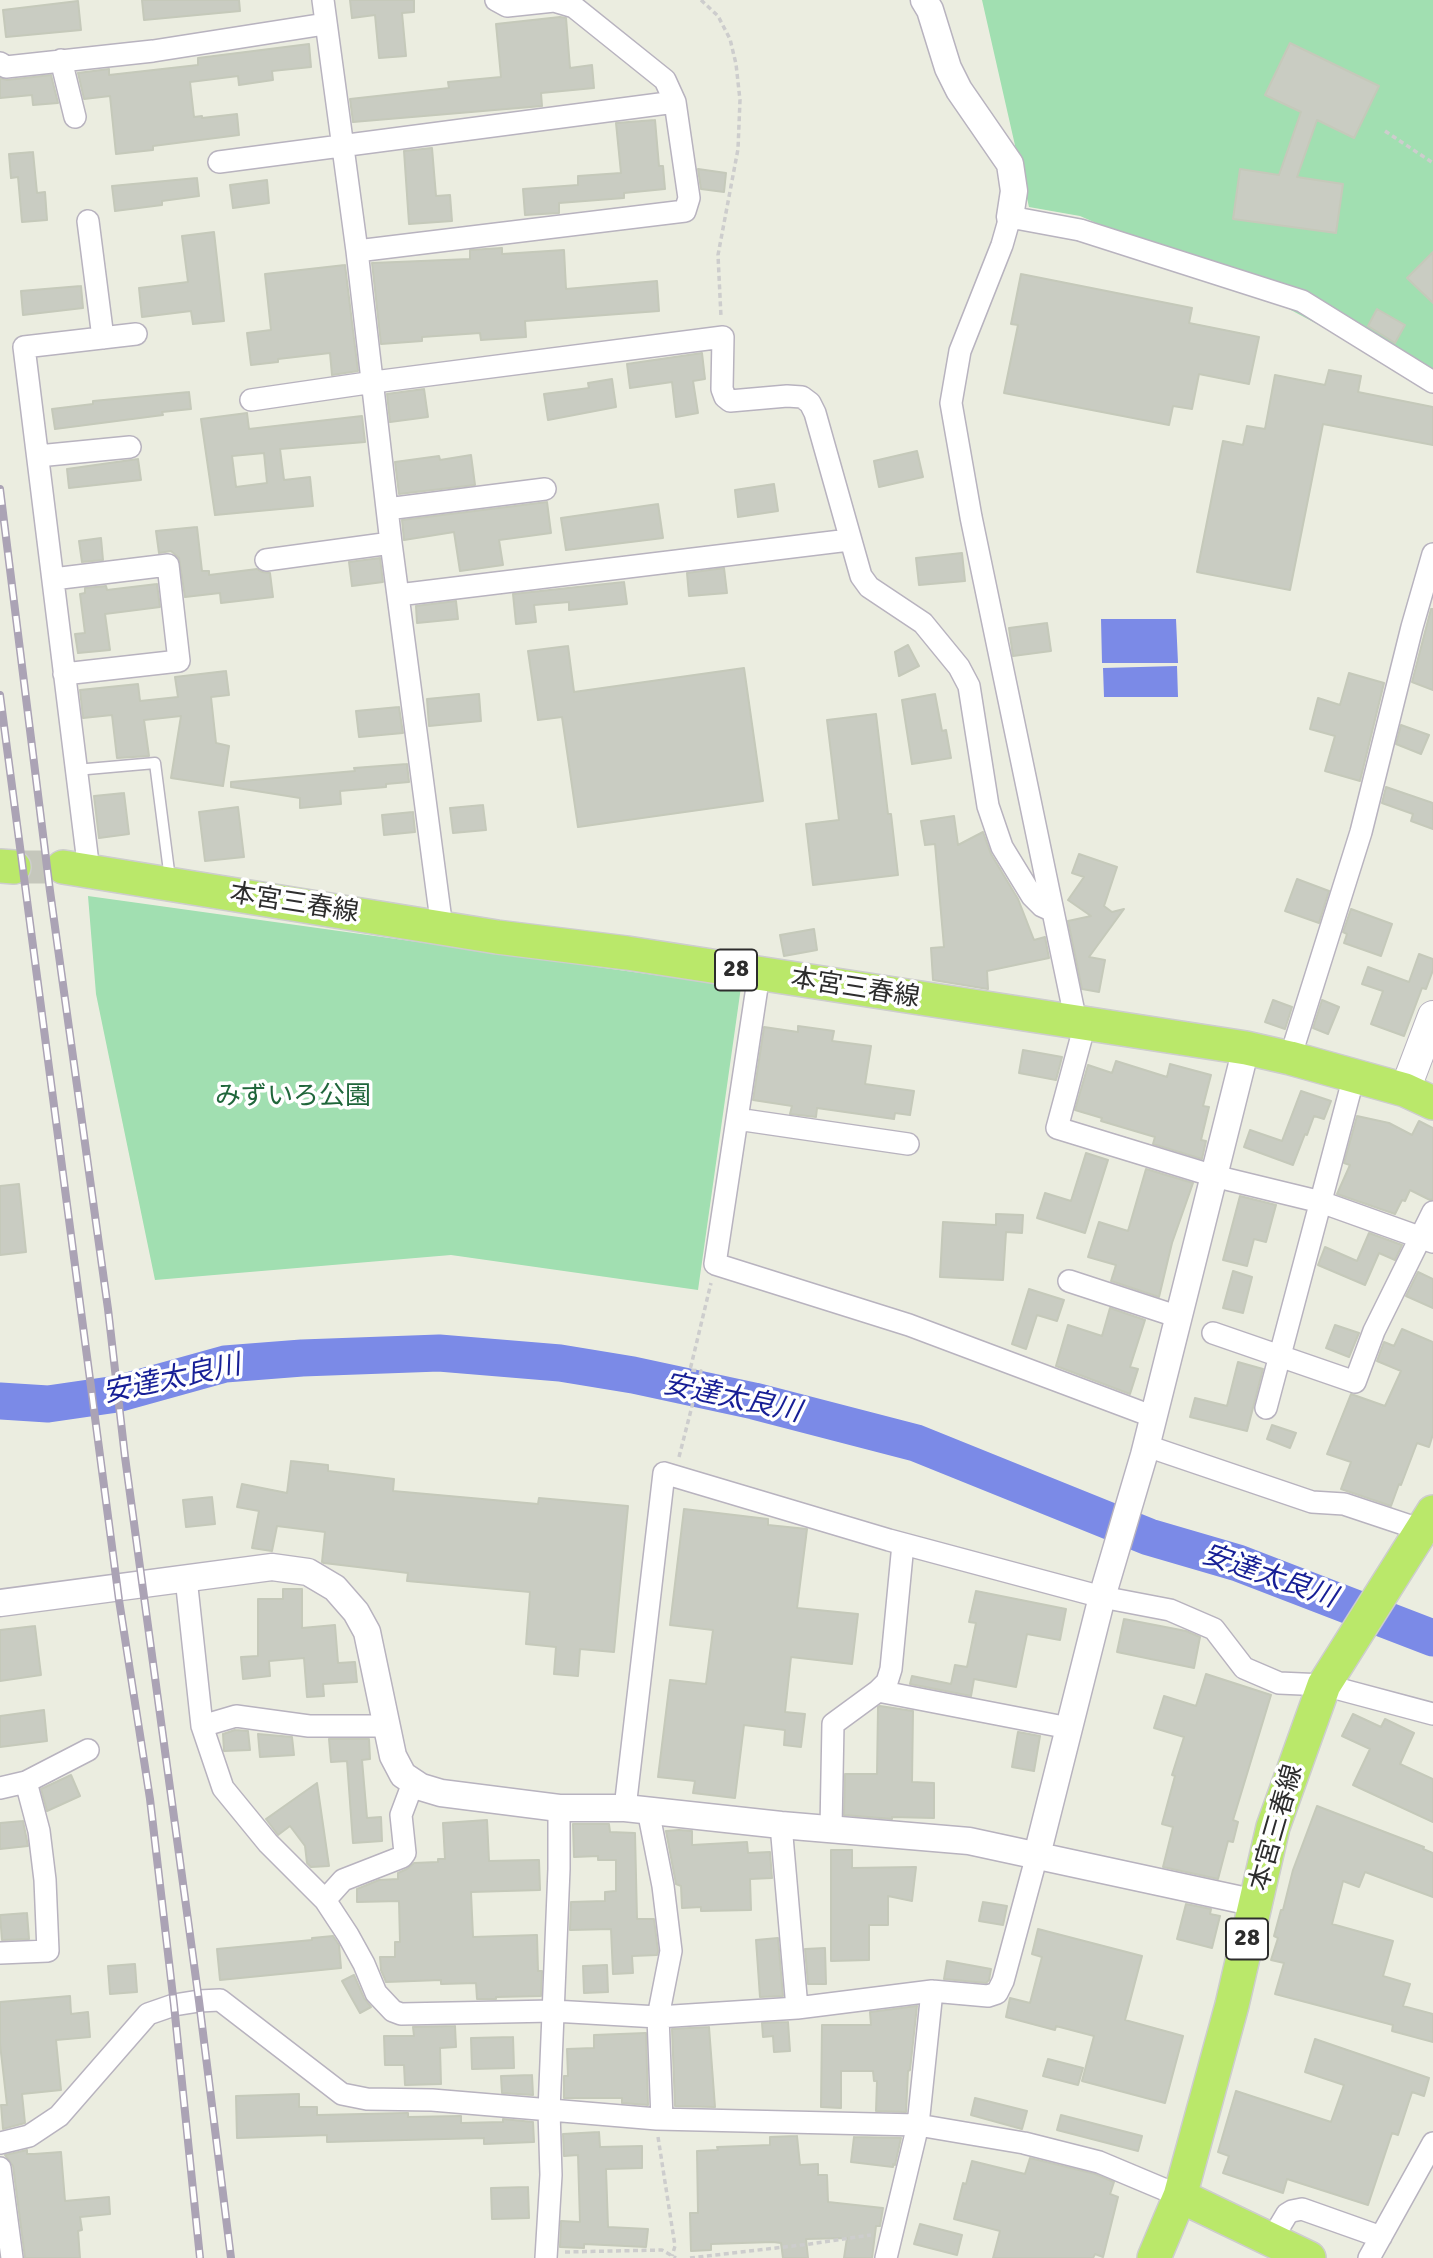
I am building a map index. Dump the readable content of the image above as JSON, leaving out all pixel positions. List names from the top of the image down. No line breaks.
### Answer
{"streets":{"main road":["本宮三春線","28"]},"water":["安達太良川"],"parks":["みずいろ公園"]}
